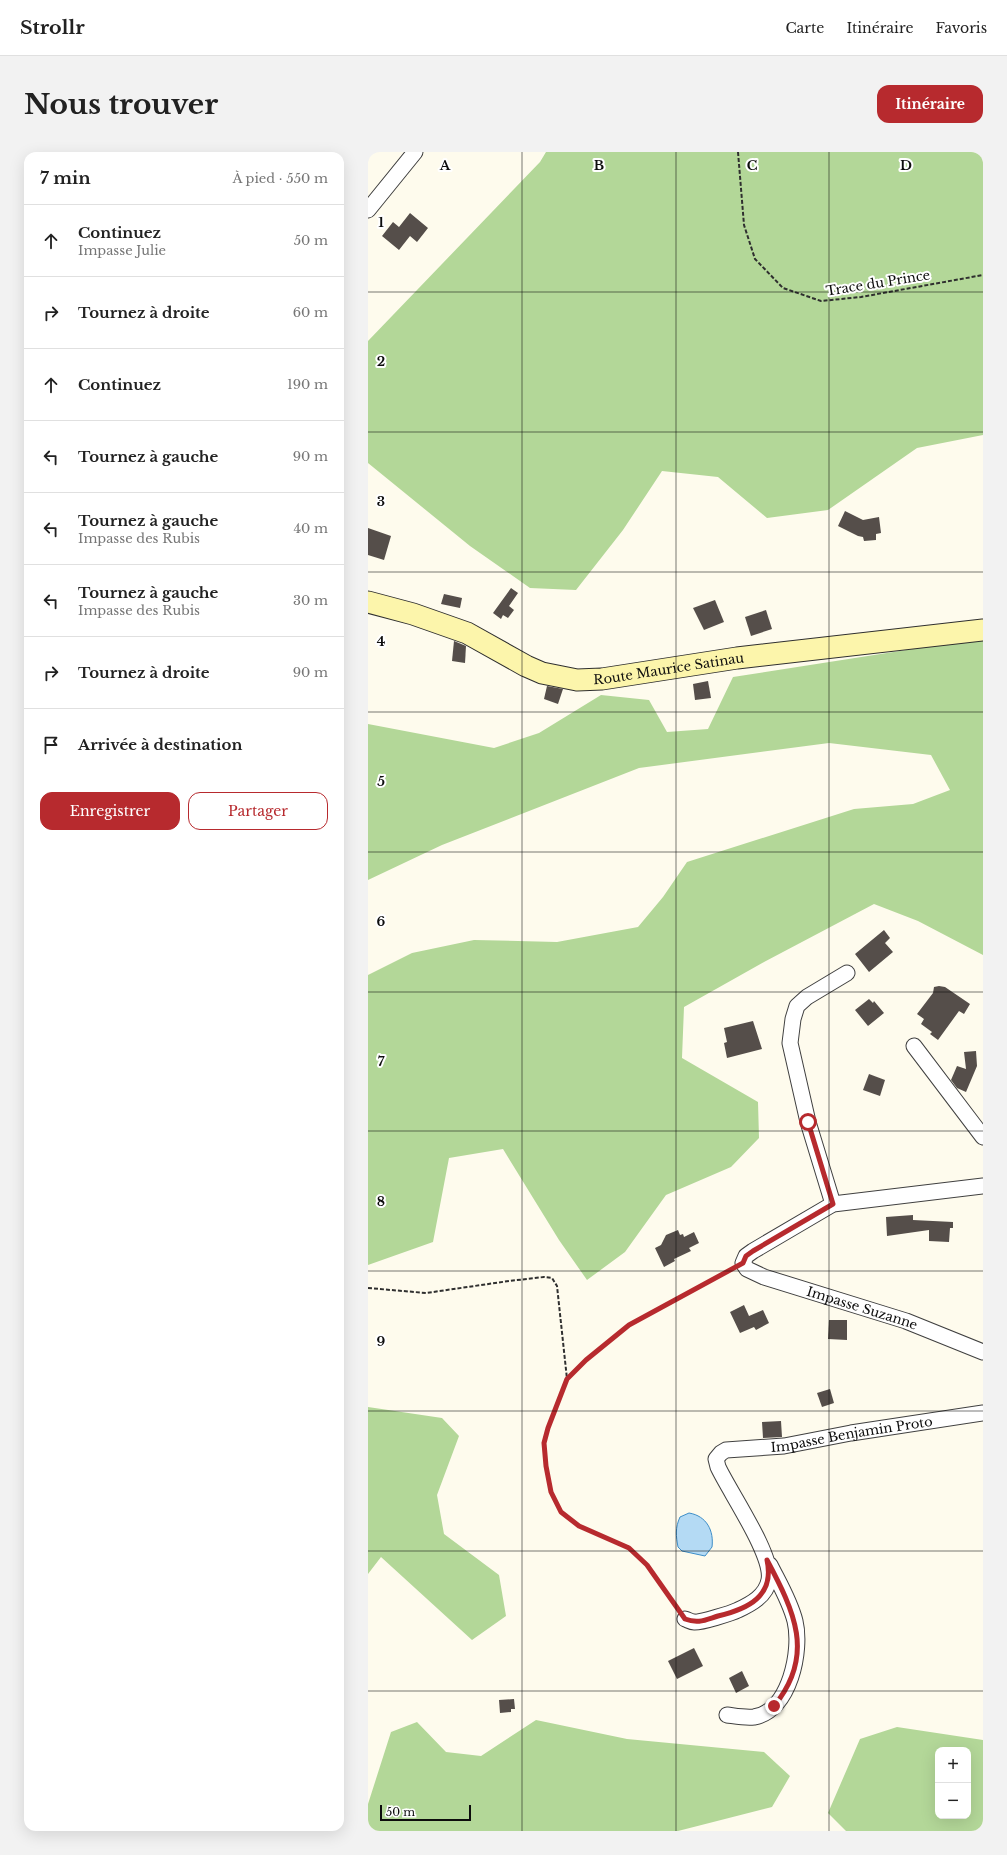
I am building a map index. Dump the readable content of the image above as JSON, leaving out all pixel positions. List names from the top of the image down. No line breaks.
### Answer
{"streets":{"main road":["Route Maurice Satinau"],"street":["Impasse Suzanne","Impasse Benjamin Proto"],"path":["Trace du Prince"]},"scale_bar":"50 m","page":{"header":"Strollr","nav":["Carte","Itinéraire","Favoris"],"buttons":["Itinéraire",["Enregistrer","Partager"]],"title":"Nous trouver","heading":["7 min","À pied · 550 m"],"list":[["Continuez","Impasse Julie","50 m"],["Tournez à droite","60 m"],["Continuez","190 m"],["Tournez à gauche","90 m"],["Tournez à gauche","Impasse des Rubis","40 m"],["Tournez à gauche","Impasse des Rubis","30 m"],["Tournez à droite","90 m"],"Arrivée à destination"],"map_buttons":["+","−"],"scale":"50 m"},"grid":{"columns":["A","B","C","D"],"rows":["1","2","3","4","5","6","7","8","9"]}}
